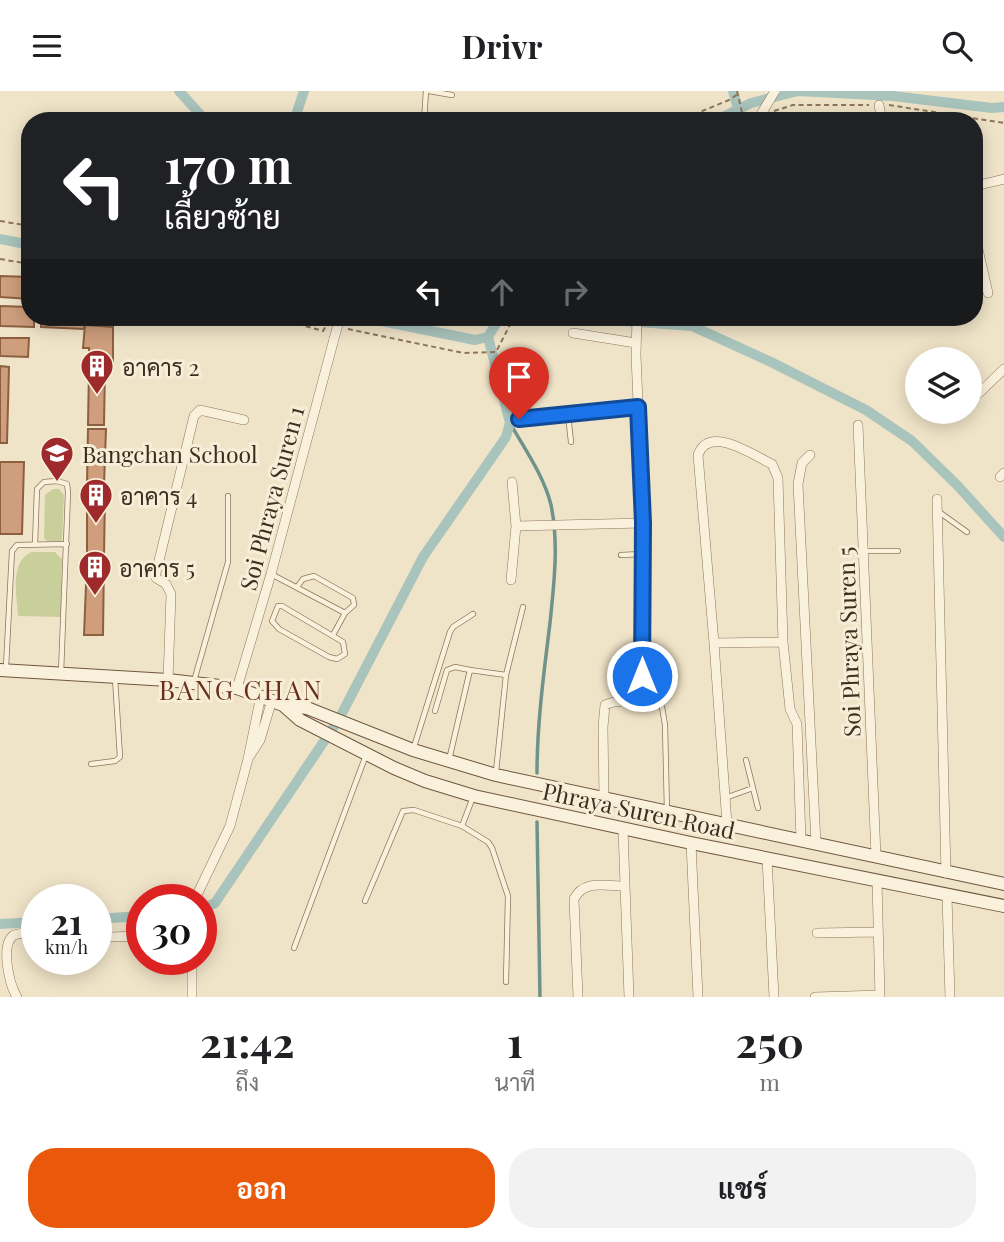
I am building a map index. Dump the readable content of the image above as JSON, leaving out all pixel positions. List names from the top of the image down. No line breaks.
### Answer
{"streets":{"street":["Soi Phraya Suren 1","Soi Phraya Suren 5","Phraya Suren Road"]},"crossings":[["Soi Phraya Suren 1","Phraya Suren Road"],["Soi Phraya Suren 5","Phraya Suren Road"]],"districts":["BANG CHAN"],"places":{"building":["อาคาร 2","อาคาร 4","อาคาร 5"],"school or university":["Bangchan School"]},"page":{"header":"Drivr","turn":["170 m","เลี้ยวซ้าย"],"speed":"21 km/h","limit":"30","eta":["21:42","ถึง","1","นาที","250","m"],"buttons":["ออก","แชร์"]}}
